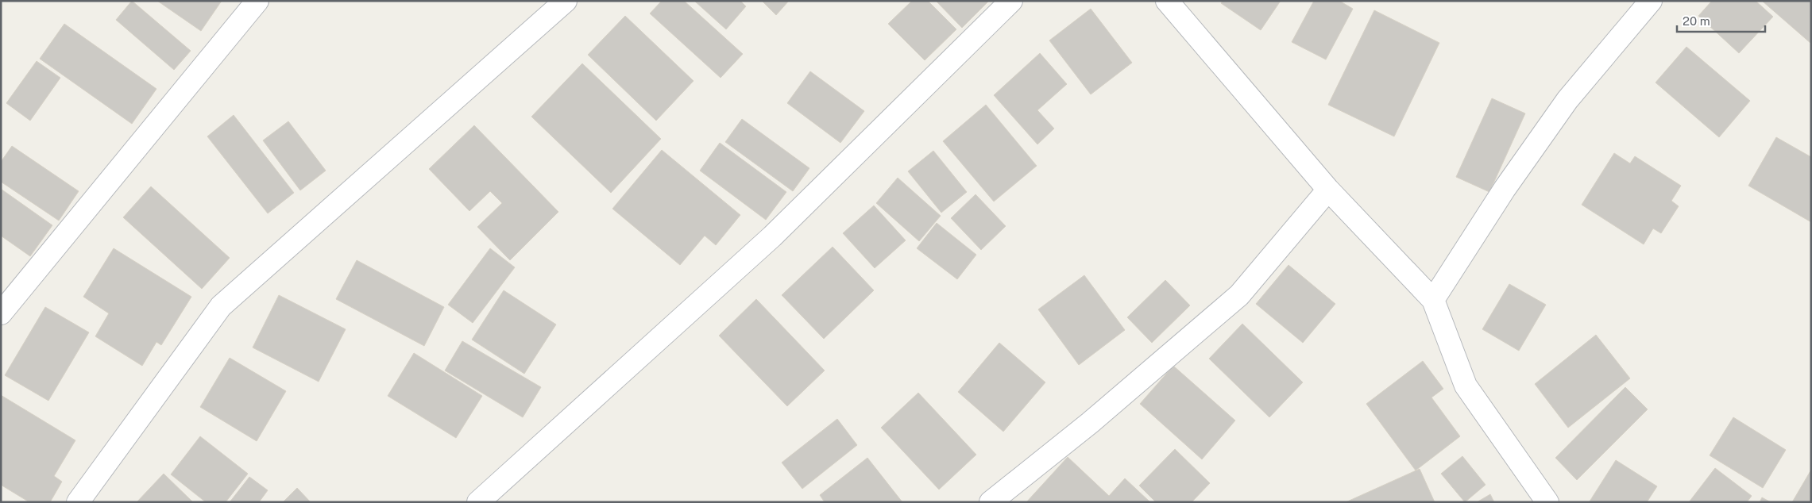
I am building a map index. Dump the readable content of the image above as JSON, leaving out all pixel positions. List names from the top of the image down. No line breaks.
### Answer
{"scale_bar":"20 m"}
